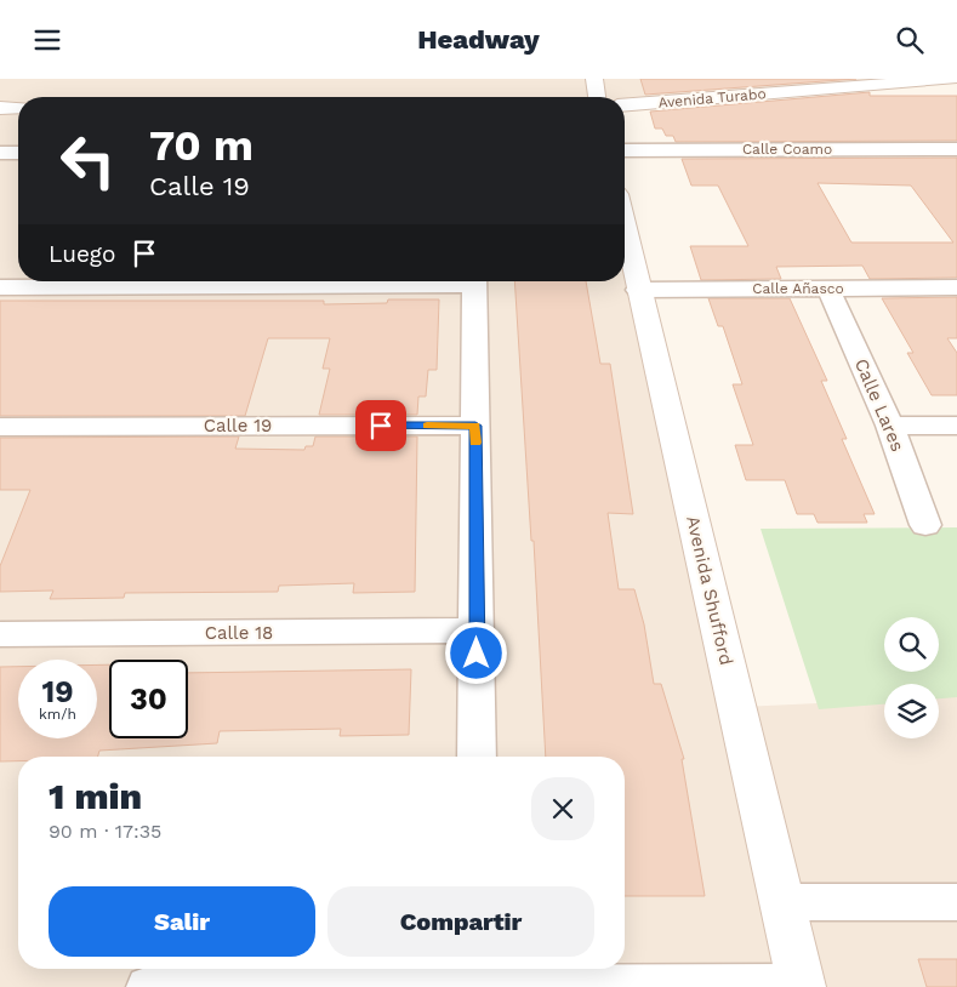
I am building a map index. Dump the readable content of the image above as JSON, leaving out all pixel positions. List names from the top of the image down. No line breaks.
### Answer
{"streets":{"street":["Avenida Turabo","Calle Coamo","Calle Añasco","Calle Lares","Calle 19","Avenida Shufford","Calle 18"]},"crossings":[["Calle Añasco","Calle Lares"],["Calle Añasco","Avenida Shufford"]],"page":{"header":"Headway","turn":["70 m","Calle 19"],"then":"Luego","speed":"19 km/h","limit":"30","heading":["1 min","90 m · 17:35"],"buttons":["Salir","Compartir"]}}
